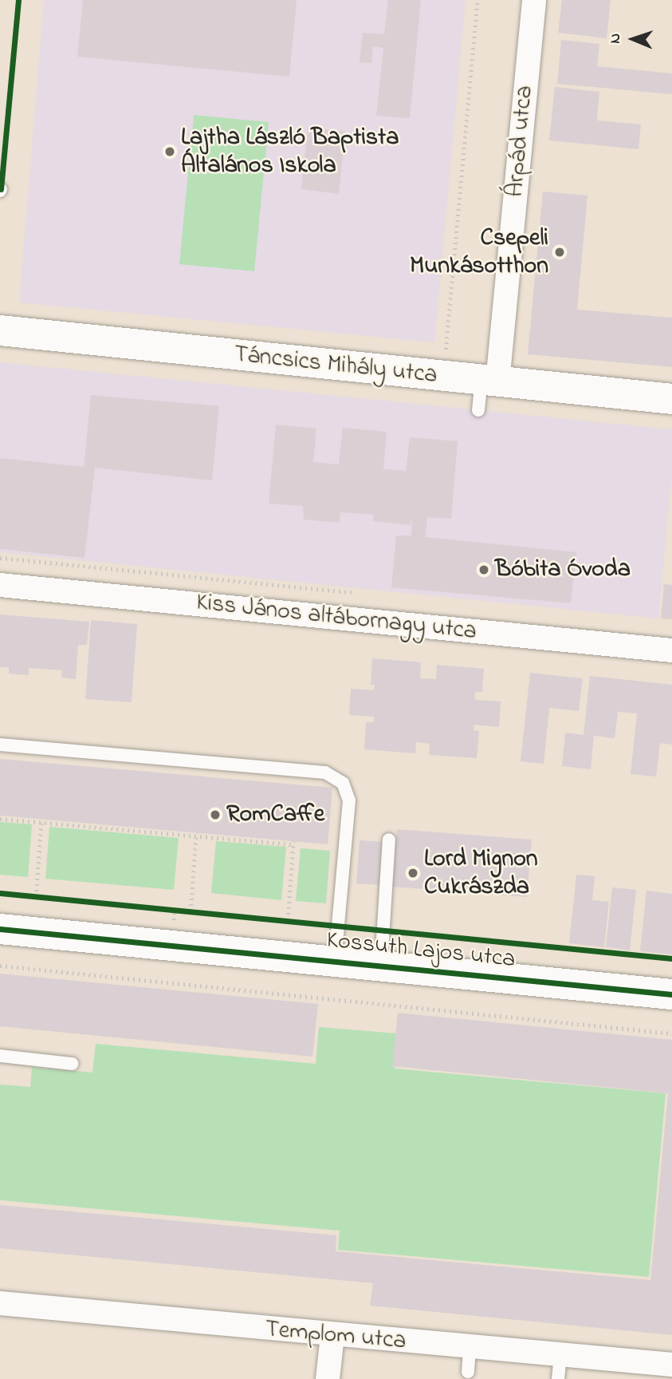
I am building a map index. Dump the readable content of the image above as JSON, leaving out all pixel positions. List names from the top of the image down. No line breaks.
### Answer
{"streets":{"street":["Árpád utca","Táncsics Mihály utca","Kiss János altábornagy utca","Kossuth Lajos utca","Templom utca"]},"crossings":[["Árpád utca","Táncsics Mihály utca"]],"places":["Lajtha László Baptista Általános Iskola","Csepeli Munkásotthon","Bóbita Óvoda","RomCaffe","Lord Mignon Cukrászda"],"north":"left"}
